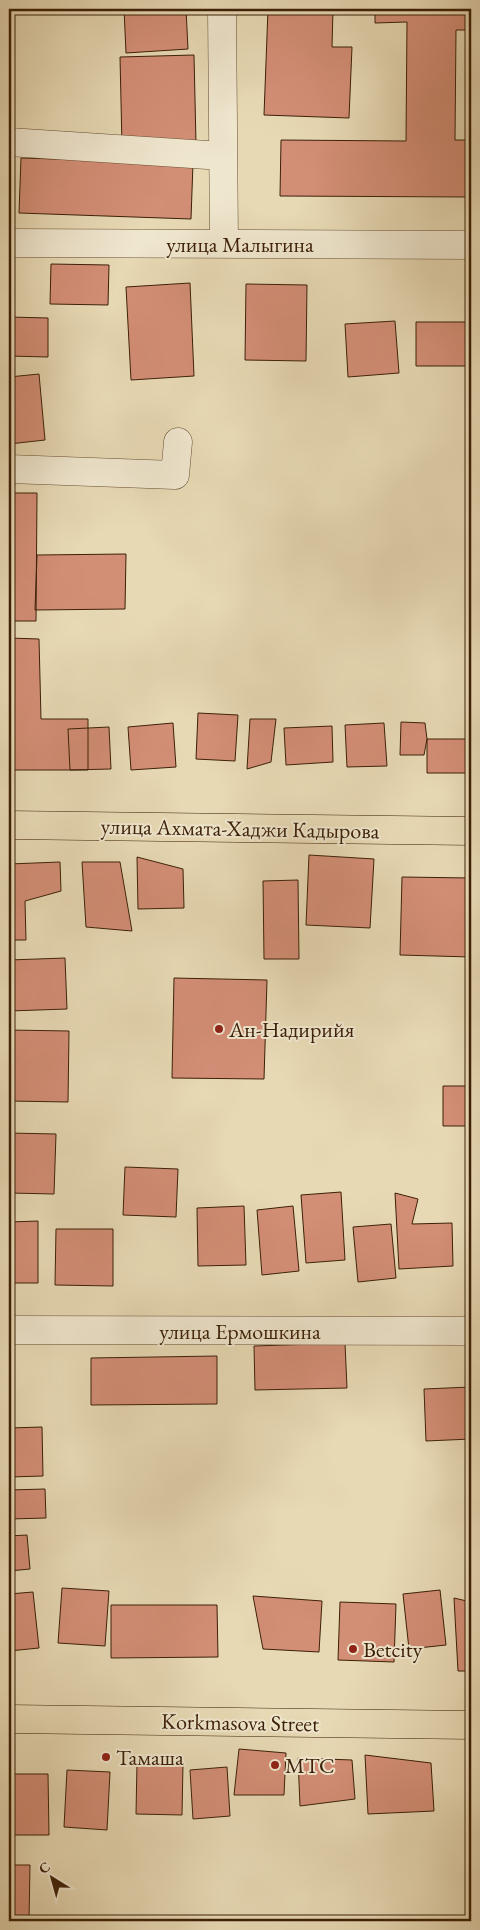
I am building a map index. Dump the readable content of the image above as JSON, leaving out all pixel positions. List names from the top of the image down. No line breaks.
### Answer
{"streets":{"main road":["улица Ахмата-Хаджи Кадырова","Korkmasova Street"],"street":["улица Малыгина","улица Ермошкина"]},"places":["Ан-Надирийя","Betcity","Тамаша","МТС"],"north":"top left"}
